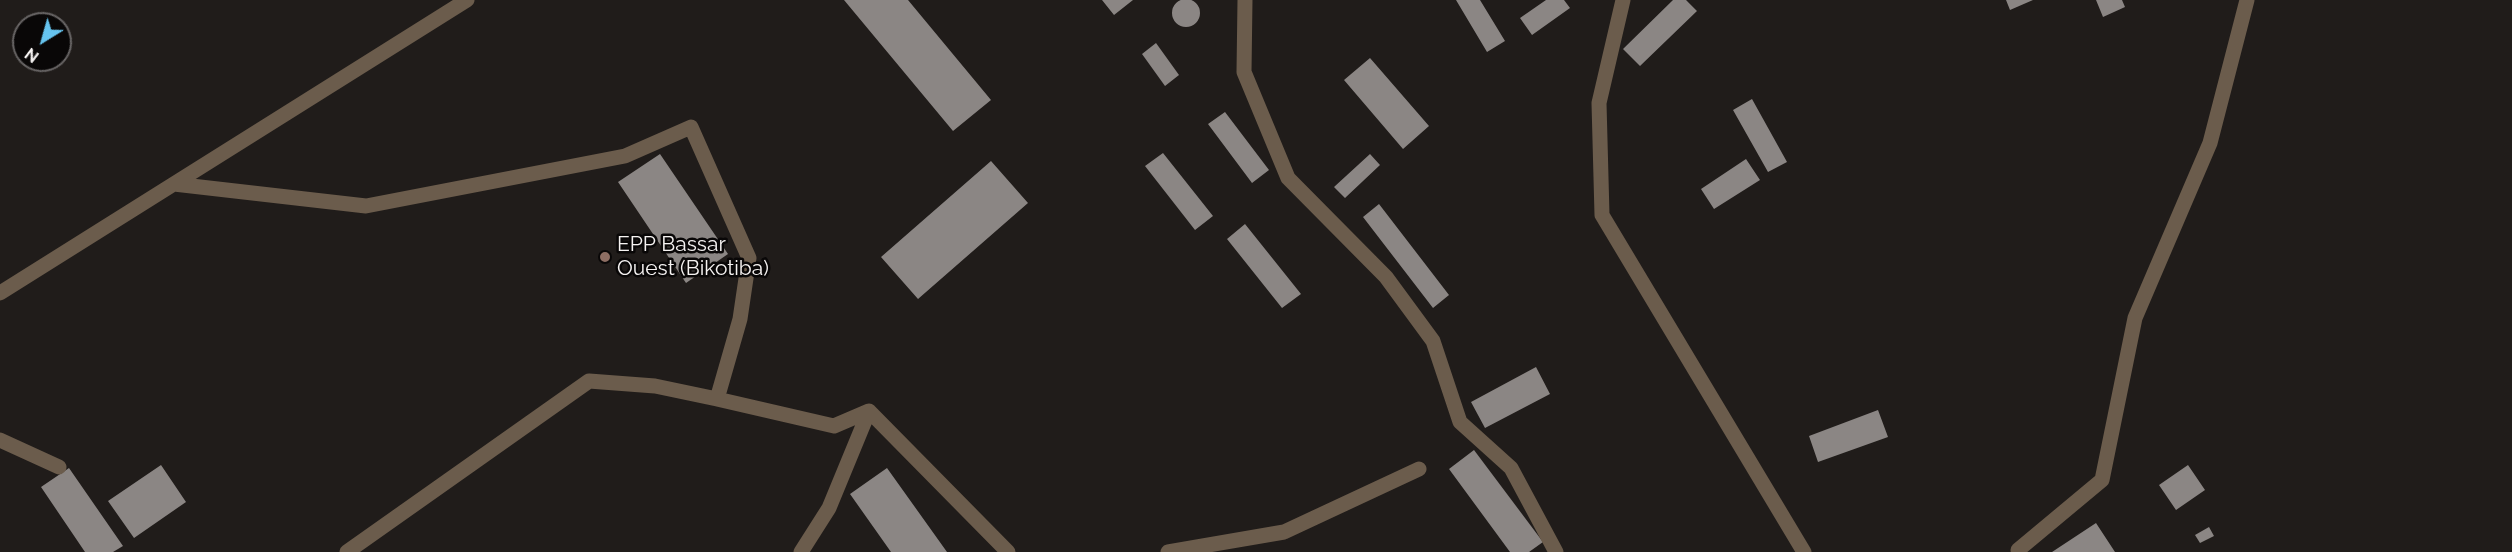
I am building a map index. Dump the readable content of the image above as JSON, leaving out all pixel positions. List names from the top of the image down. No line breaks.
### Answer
{"places":["EPP Bassar Ouest (Bikotiba)"],"north":"bottom left"}
